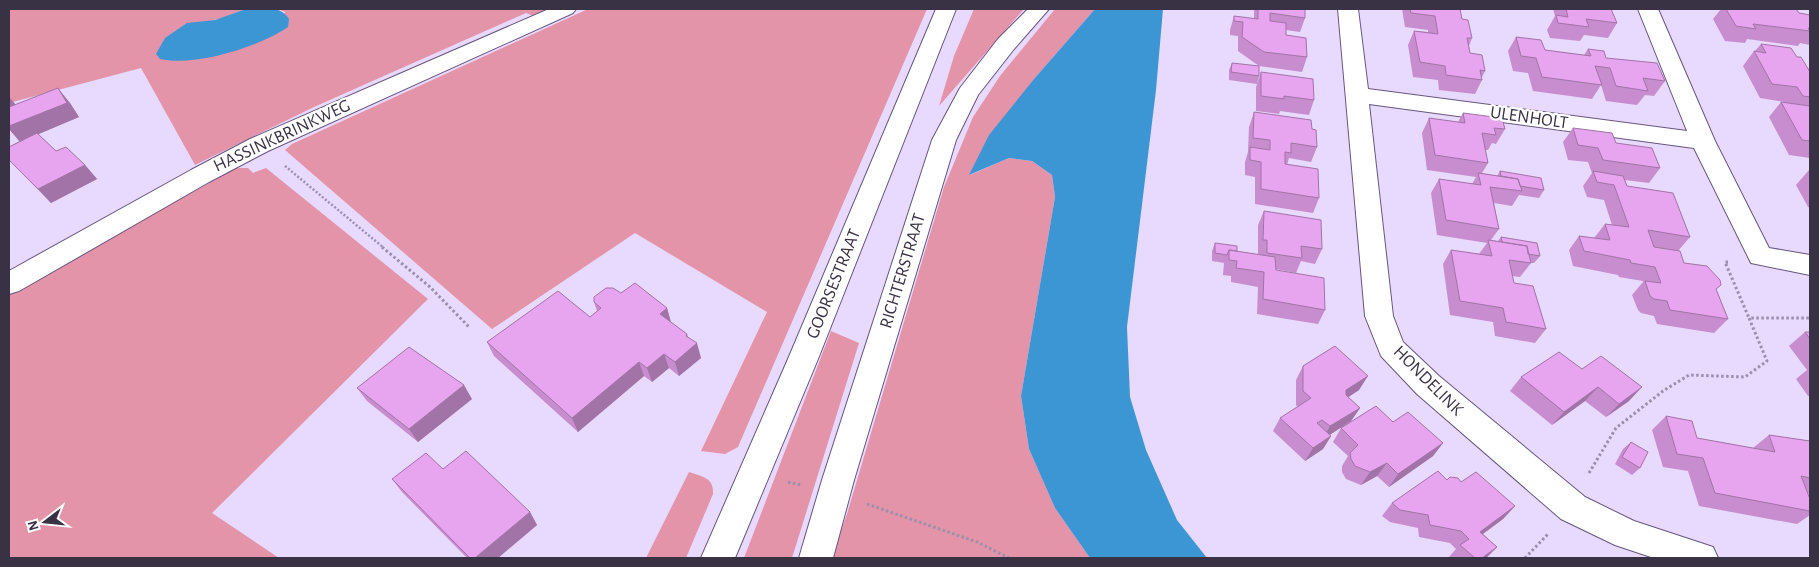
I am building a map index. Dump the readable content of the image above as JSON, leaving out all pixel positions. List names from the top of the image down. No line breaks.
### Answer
{"streets":{"street":["ULENHOLT","HASSINKBRINKWEG","RICHTERSTRAAT","GOORSESTRAAT","HONDELINK"]},"crossings":[["ULENHOLT","HONDELINK"]],"north":"left"}
